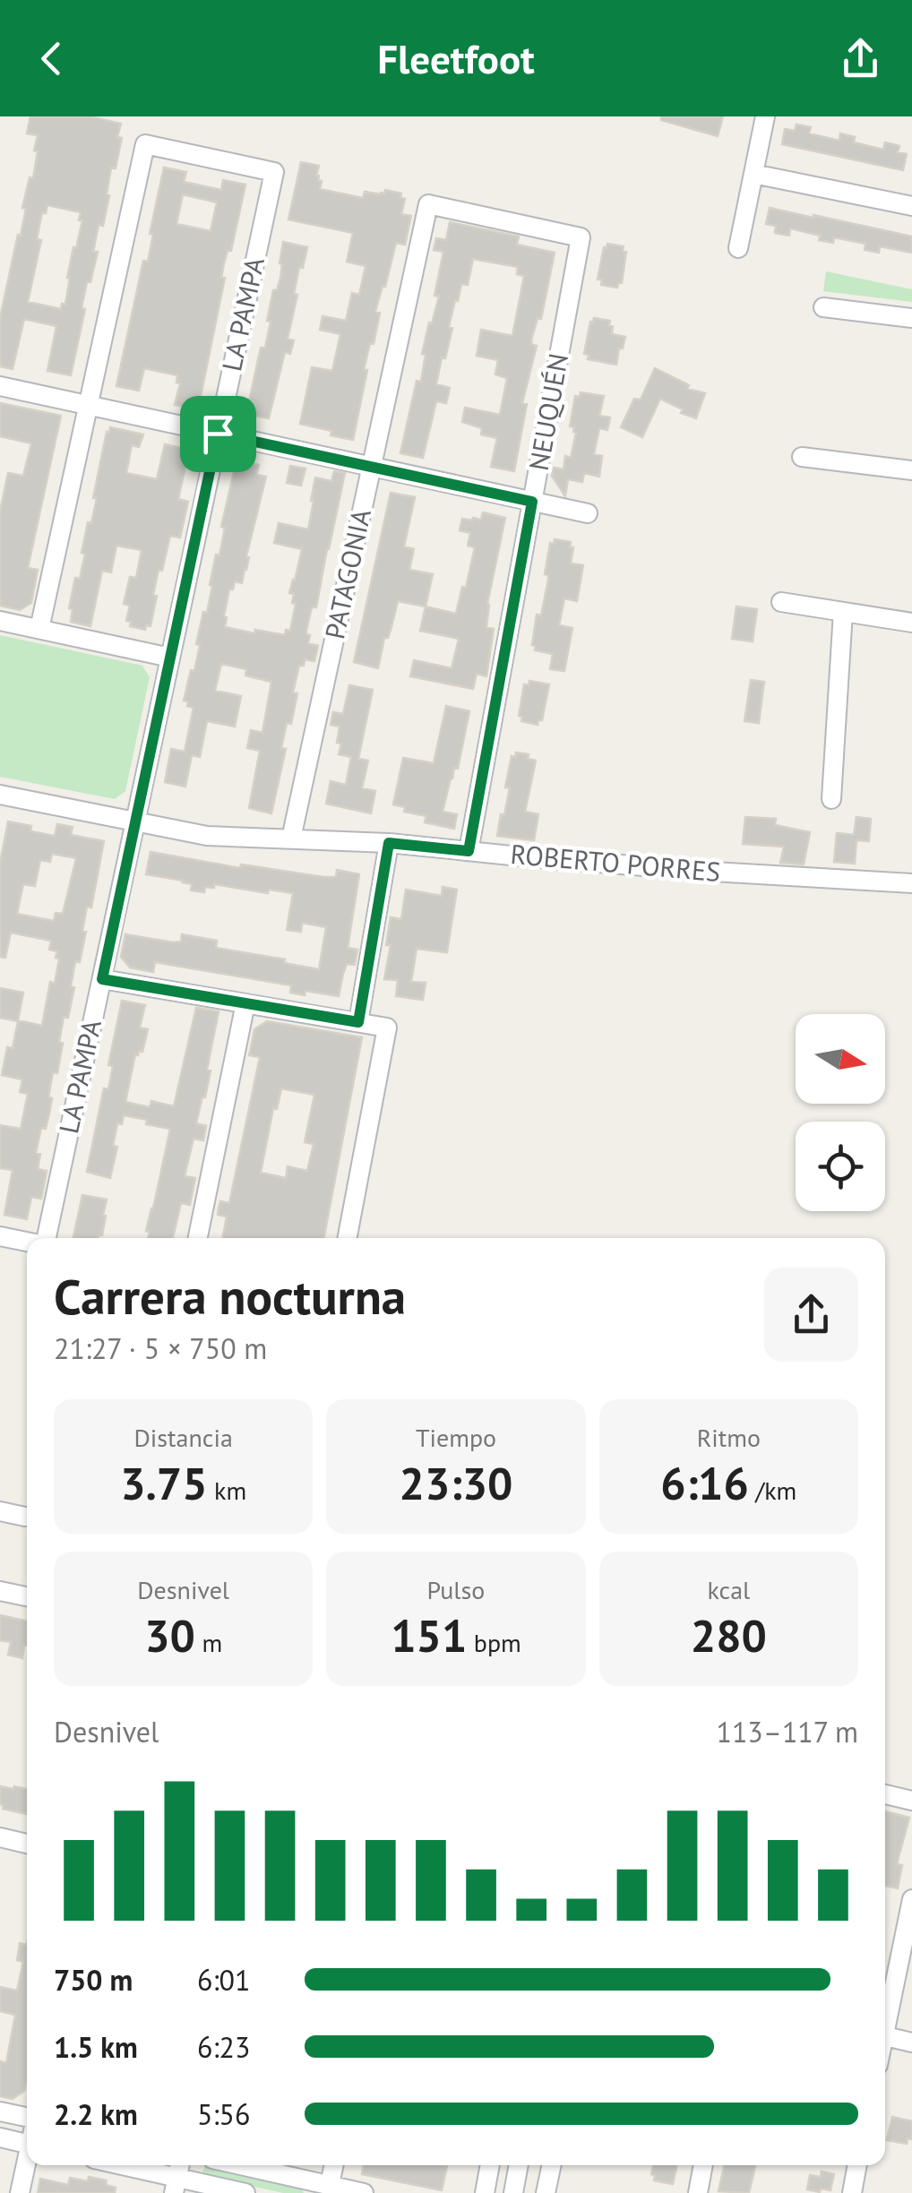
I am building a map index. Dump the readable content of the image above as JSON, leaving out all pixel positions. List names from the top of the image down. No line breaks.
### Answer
{"streets":{"street":["LA PAMPA","NEUQUÉN","PATAGONIA","ROBERTO PORRES"]},"crossings":[["LA PAMPA","ROBERTO PORRES"],["NEUQUÉN","PATAGONIA"],["NEUQUÉN","ROBERTO PORRES"],["PATAGONIA","ROBERTO PORRES"]],"north":"right","page":{"header":"Fleetfoot","heading":["Carrera nocturna","21:27 · 5 × 750 m"],"stats":[["Distancia","3.75 km"],["Tiempo","23:30"],["Ritmo","6:16 /km"],["Desnivel","30 m"],["Pulso","151 bpm"],["kcal","280"]],"chart":["Desnivel","113–117 m"],"list":[{"name":"750 m","note":"6:01"},{"name":"1.5 km","note":"6:23"},{"name":"2.2 km","note":"5:56"}]}}
